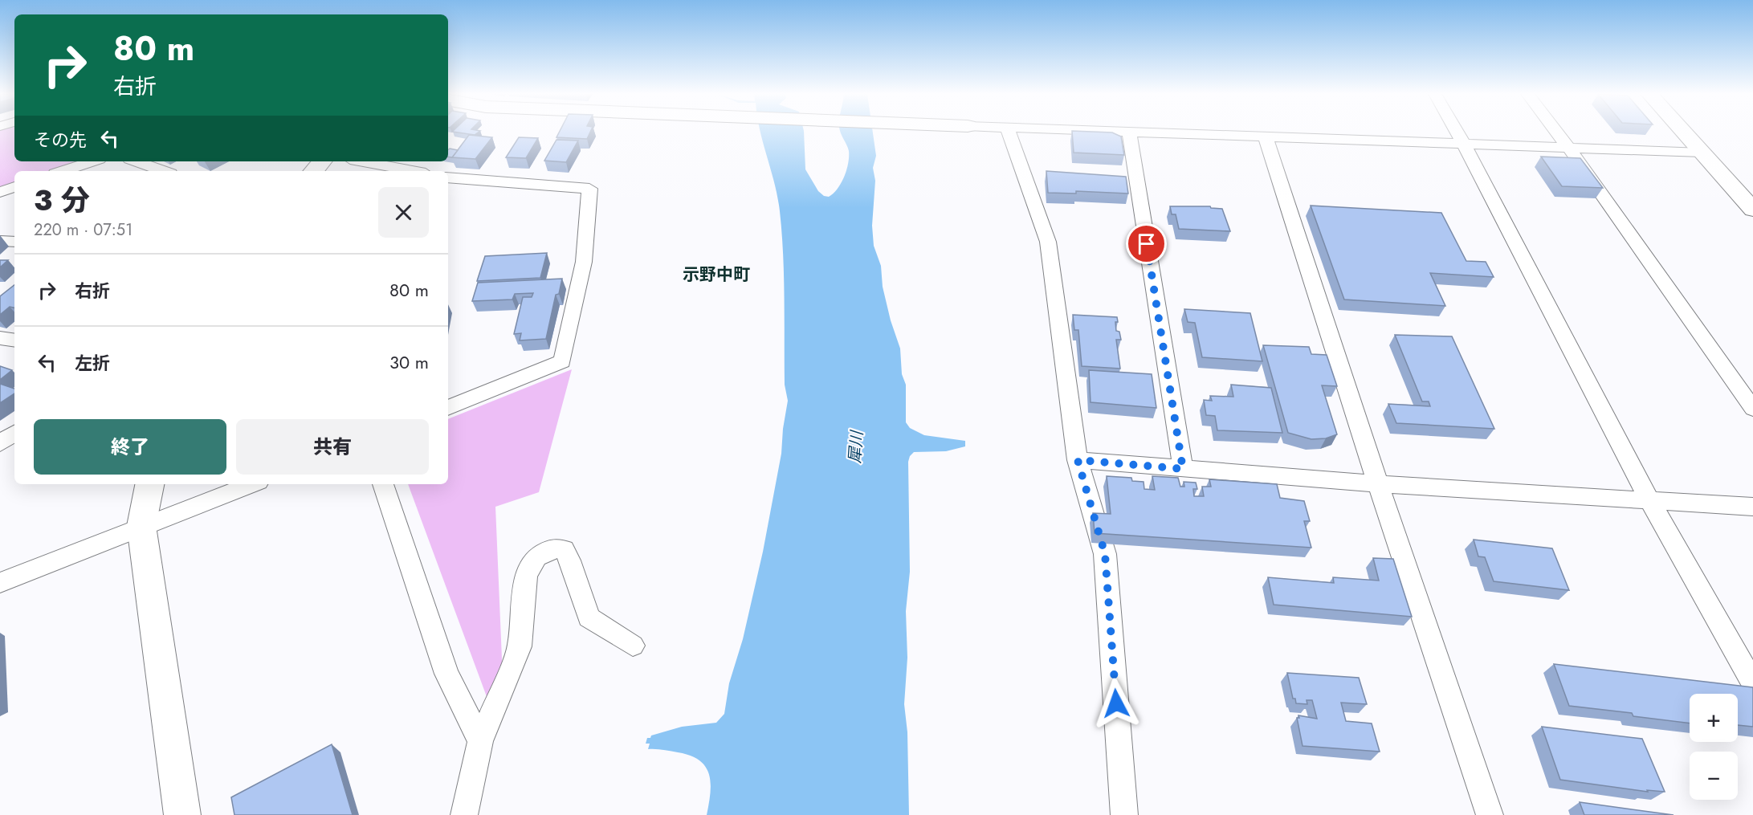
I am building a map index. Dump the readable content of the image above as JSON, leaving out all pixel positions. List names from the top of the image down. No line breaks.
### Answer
{"districts":["示野中町"],"water":["犀川"],"page":{"turn":["80 m","右折"],"then":"その先","heading":["3 分","220 m · 07:51"],"list":[{"name":"右折","value":"80 m"},{"name":"左折","value":"30 m"}],"buttons":["終了","共有"],"map_buttons":["+","−"]}}
